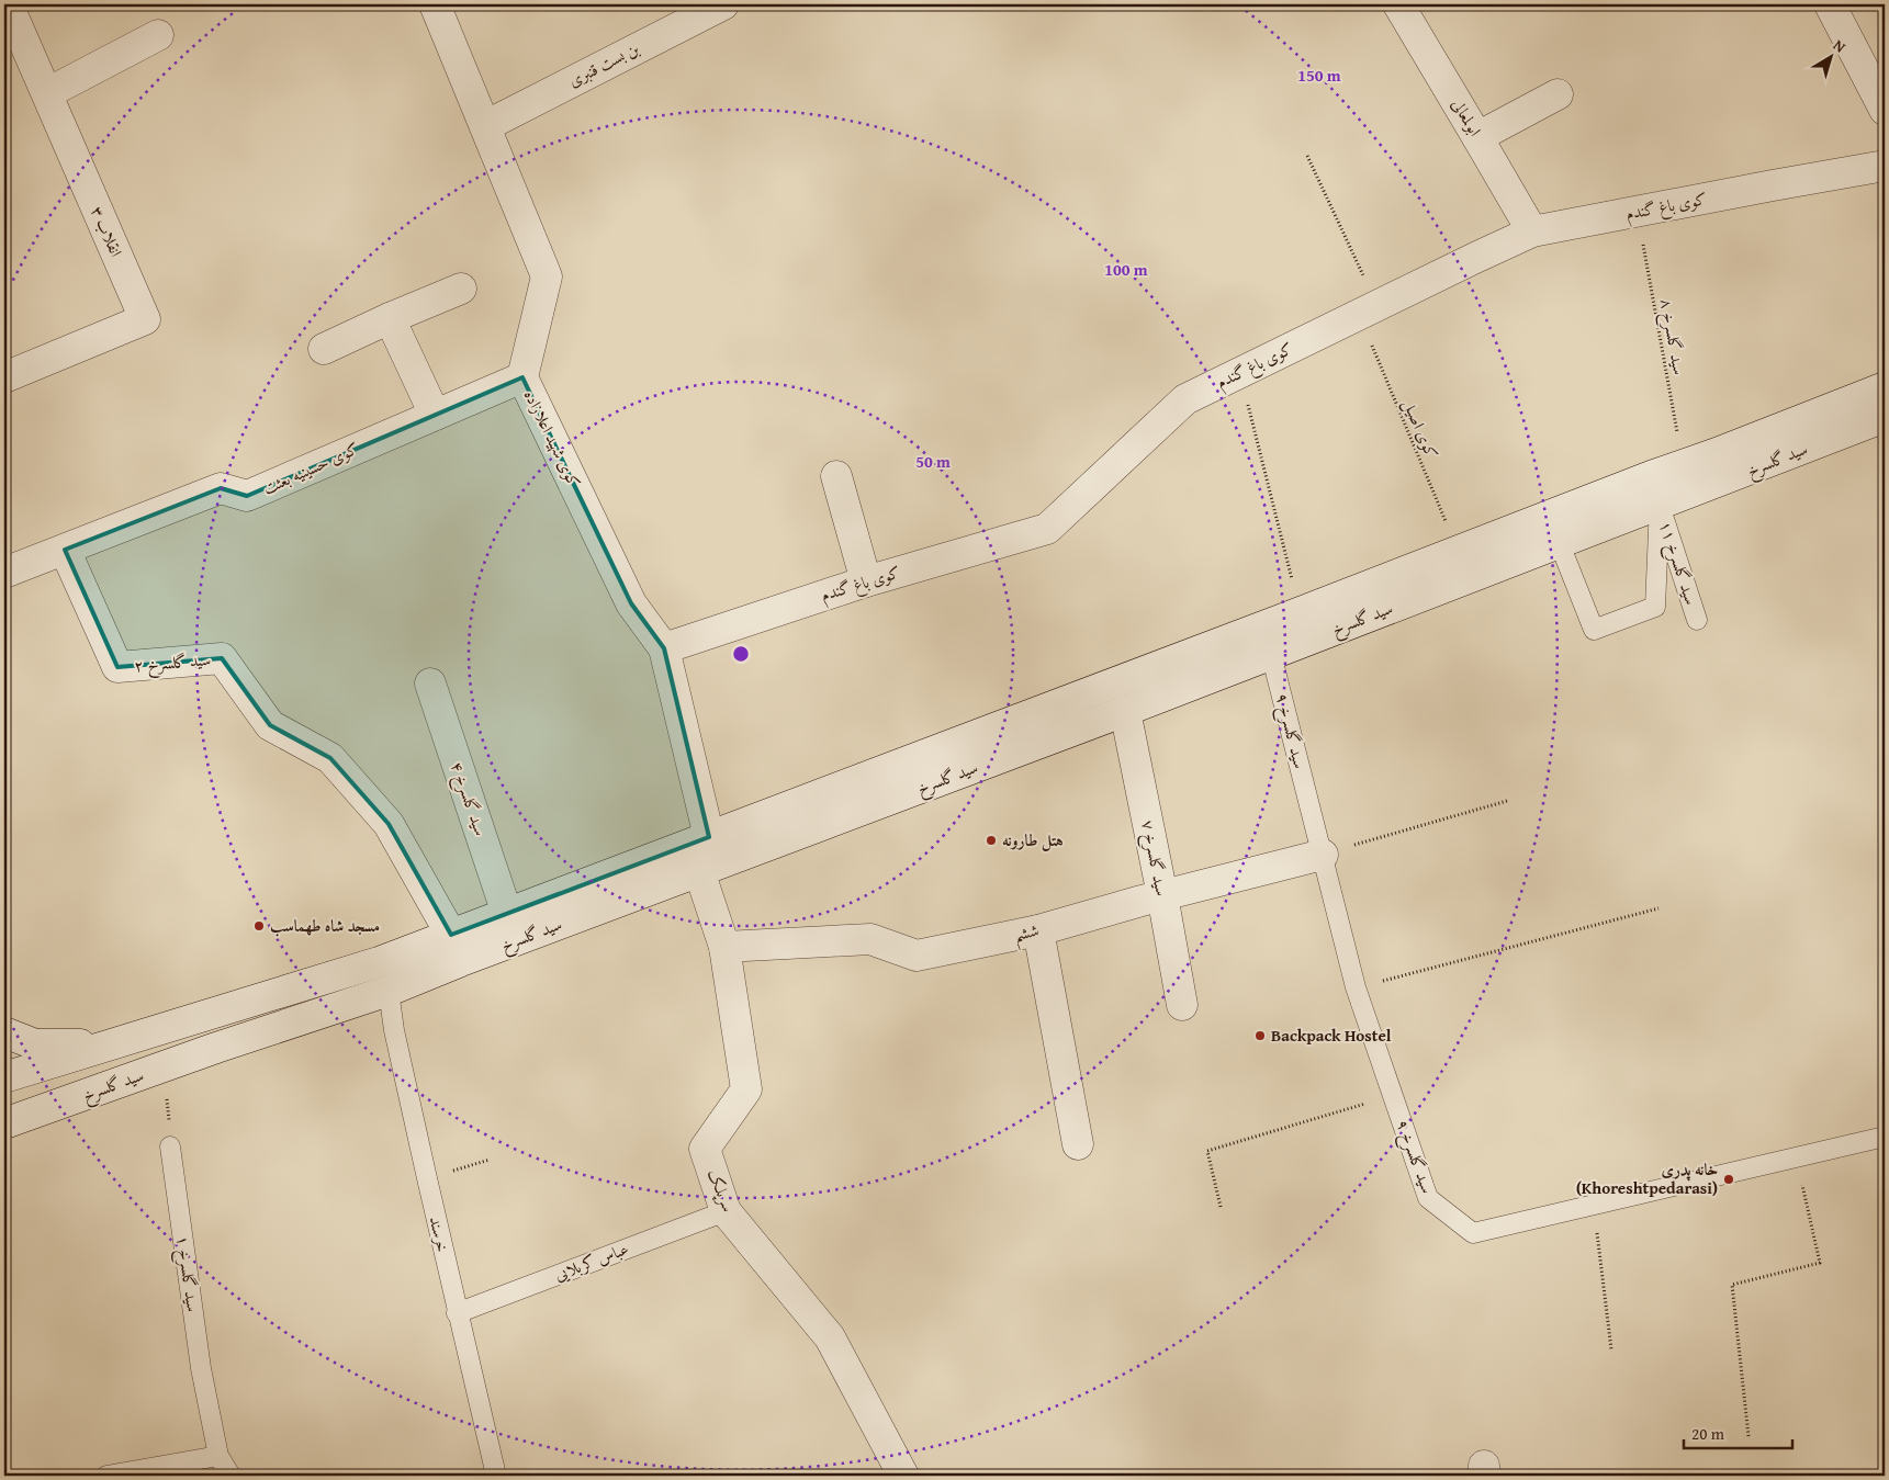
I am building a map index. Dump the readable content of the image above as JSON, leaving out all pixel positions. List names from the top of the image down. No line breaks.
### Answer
{"streets":{"street":["بن بست قنبری","ابولمعالی","کوی باغ گندم","انقلاب ۳","کوی شهید اعلازاده","سید گلسرخ","کوی حسینیه بعثت","سید گلسرخ ۲","سید گلسرخ ۴","سید گلسرخ ۷","ششم","سرپلک"],"lane":["سید گلسرخ ۱۱","سید گلسرخ ۹","خرسند","عباس کربلایی","سید گلسرخ ۱"],"path":["سید گلسرخ ۸","کوی اصیل"]},"crossings":[["بن بست قنبری","کوی شهید اعلازاده"],["ابولمعالی","کوی باغ گندم"],["کوی باغ گندم","سید گلسرخ ۸"],["کوی باغ گندم","کوی اصیل"],["کوی باغ گندم","کوی شهید اعلازاده"],["سید گلسرخ ۸","سید گلسرخ"],["کوی اصیل","سید گلسرخ"],["کوی شهید اعلازاده","سید گلسرخ"],["کوی شهید اعلازاده","کوی حسینیه بعثت"],["سید گلسرخ","سید گلسرخ ۱۱"],["سید گلسرخ","سید گلسرخ ۲"],["سید گلسرخ","سید گلسرخ ۹"],["سید گلسرخ","سید گلسرخ ۴"],["سید گلسرخ","سید گلسرخ ۷"],["سید گلسرخ","سرپلک"],["سید گلسرخ","خرسند"],["کوی حسینیه بعثت","سید گلسرخ ۲"],["سید گلسرخ ۹","ششم"],["سید گلسرخ ۷","ششم"],["ششم","سرپلک"],["سرپلک","عباس کربلایی"],["خرسند","عباس کربلایی"]],"places":["هتل طارونه","مسجد شاه طهماسب","Backpack Hostel","خانه پدری (Khoreshtpedarasi)"],"scale_bar":"20 m","north":"top right","rings":["150 m","100 m","50 m"]}
